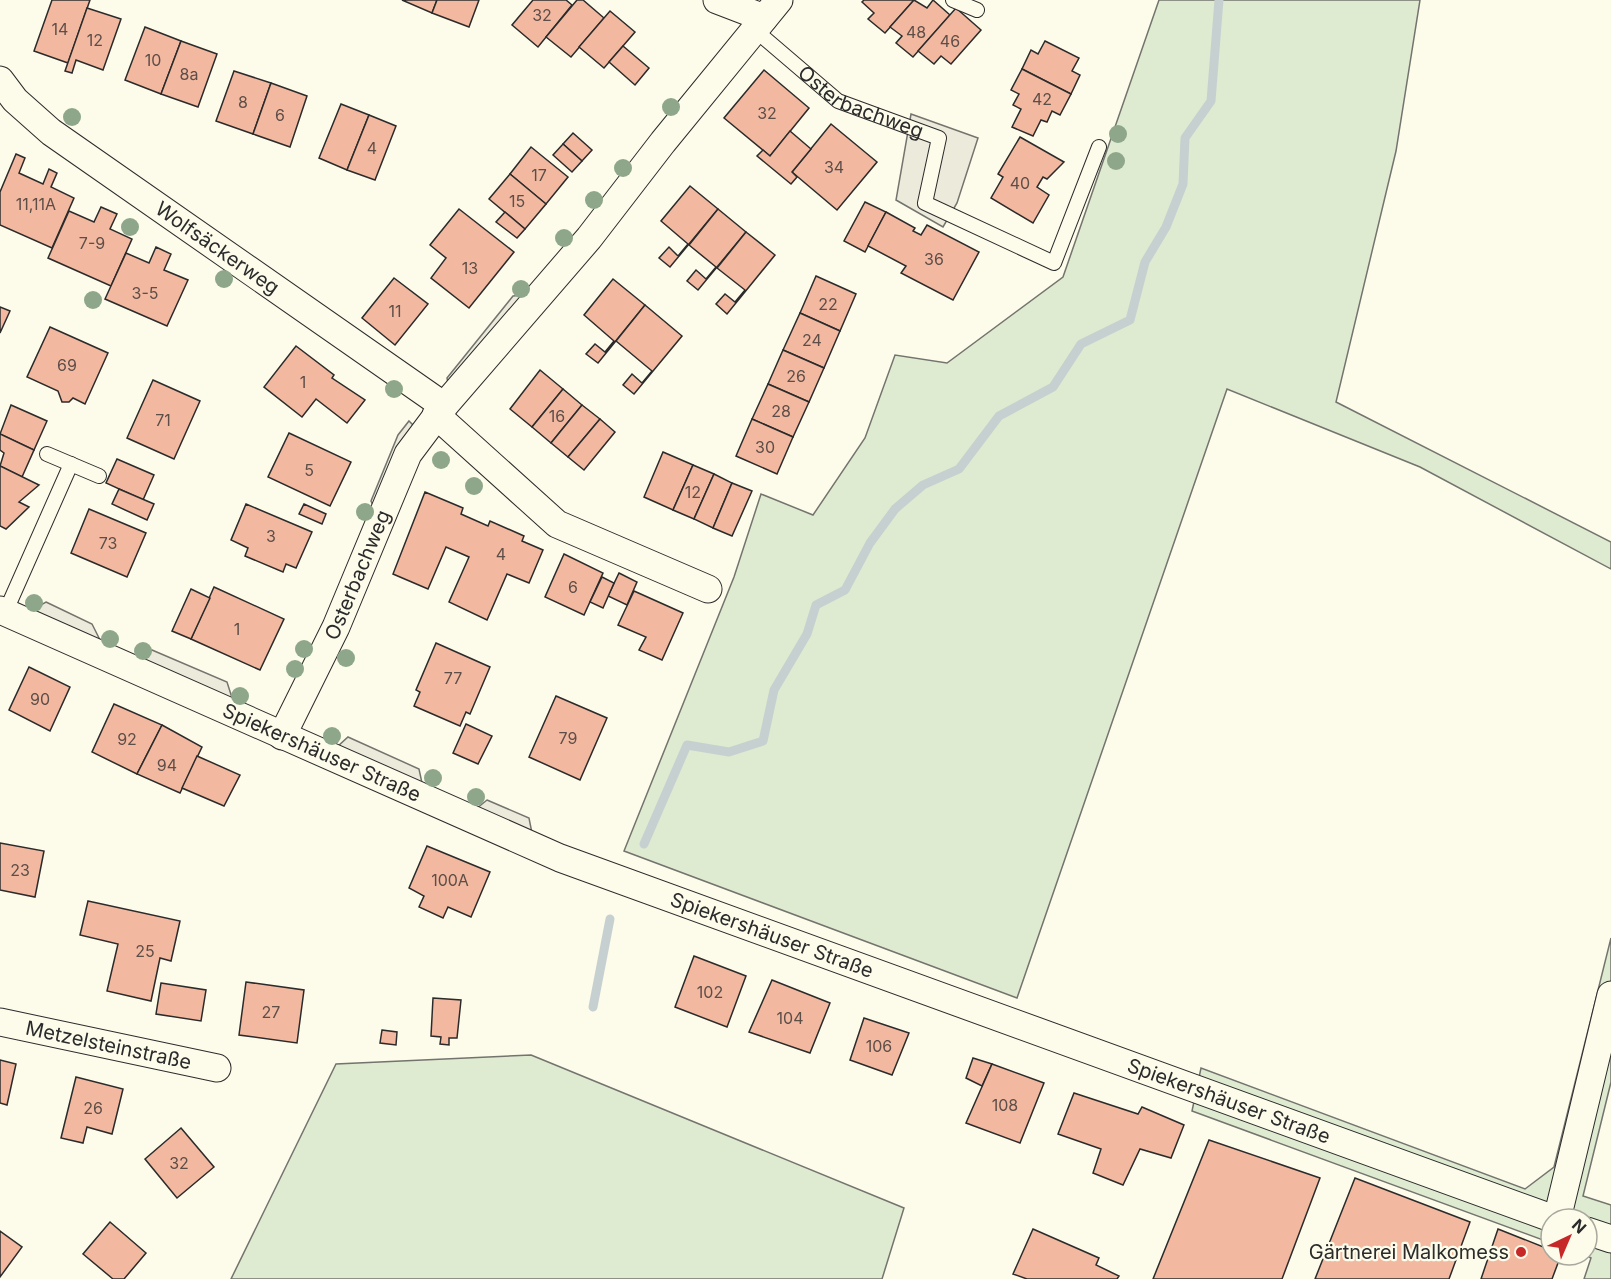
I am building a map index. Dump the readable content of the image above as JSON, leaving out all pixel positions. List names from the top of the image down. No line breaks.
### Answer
{"streets":{"street":["Osterbachweg","Wolfsäckerweg","Spiekershäuser Straße","Metzelsteinstraße"]},"crossings":[["Osterbachweg","Wolfsäckerweg"],["Osterbachweg","Spiekershäuser Straße"]],"places":["Gärtnerei Malkomess"],"house_numbers":["32","14","48","12","46","10","8a","42","8","32","6","4","34","17","40","15","11,11A","7-9","36","13","3-5","22","11","24","69","26","1","28","16","71","30","5","12","3","73","4","6","1","77","90","79","92","94","23","100A","25","102","27","104","106","108","26","32"],"north":"top right"}
